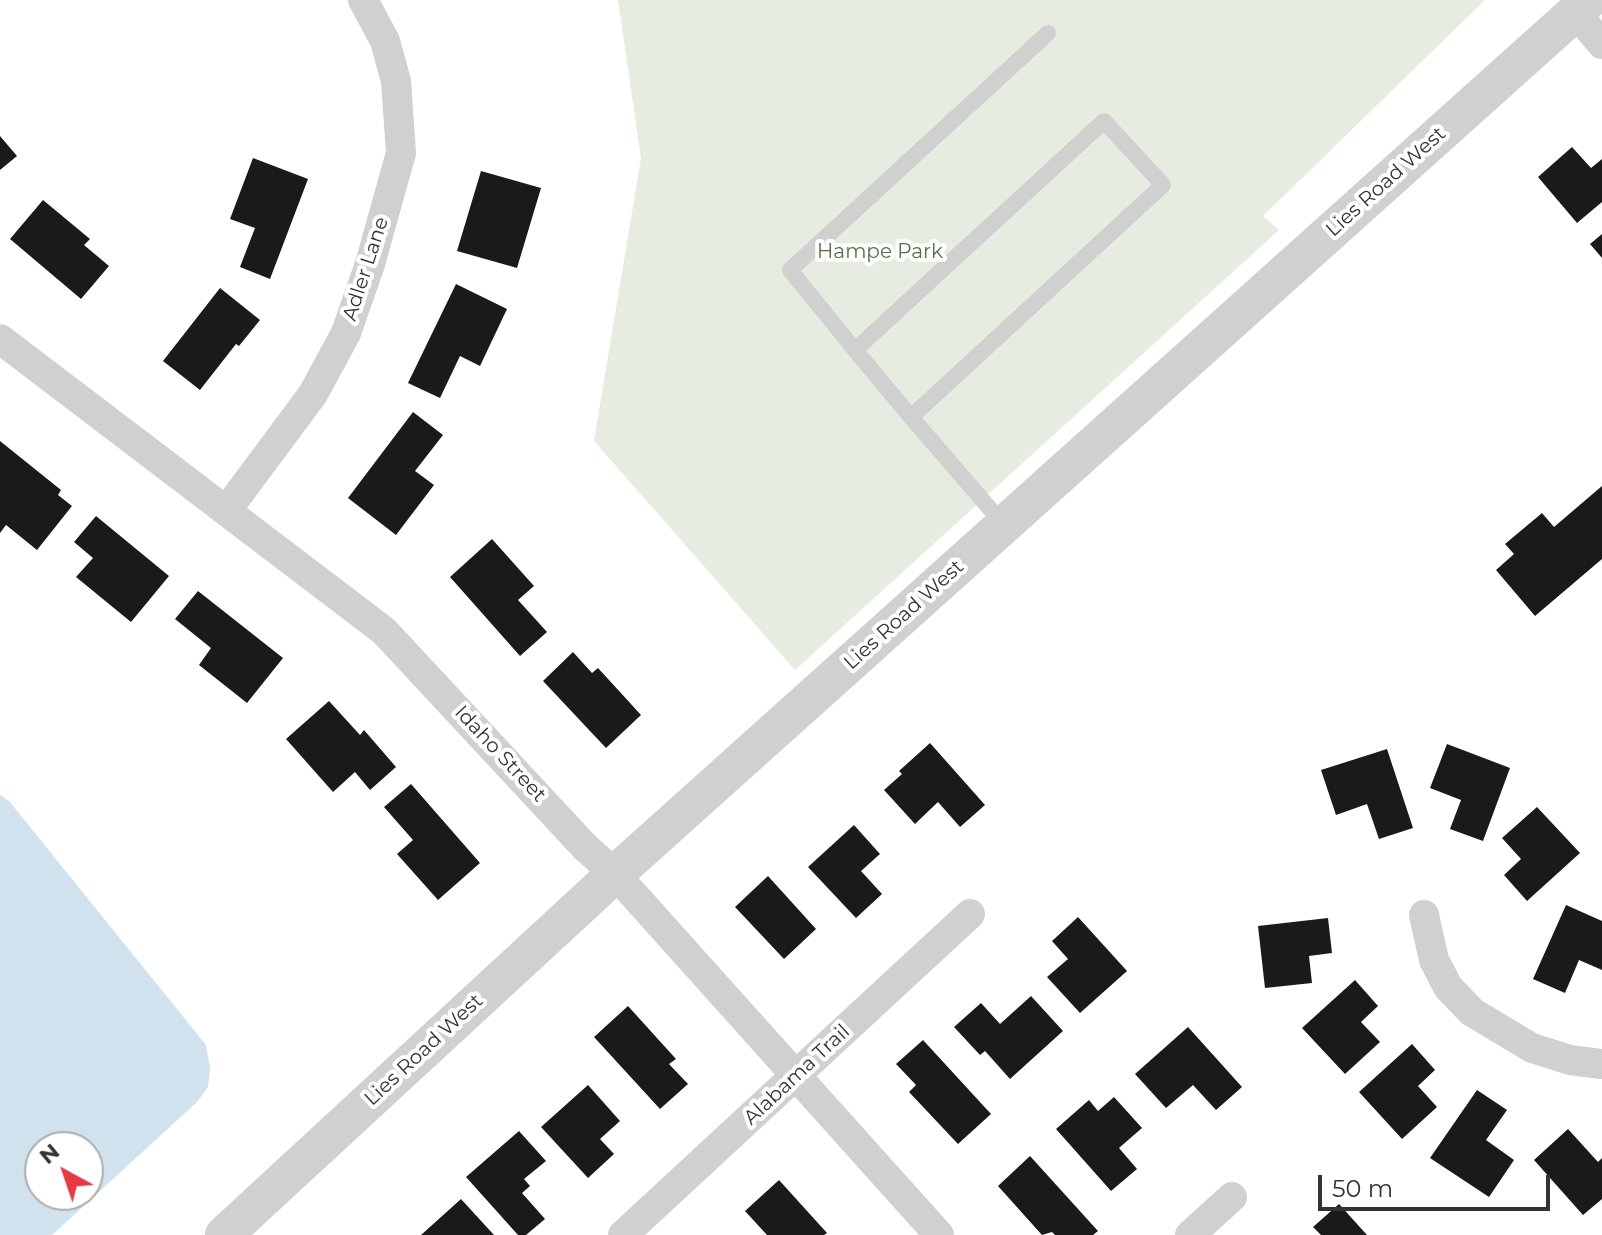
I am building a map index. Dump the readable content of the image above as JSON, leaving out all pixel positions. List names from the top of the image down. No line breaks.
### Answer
{"streets":{"street":["Lies Road West","Adler Lane","Idaho Street","Alabama Trail"]},"crossings":[["Lies Road West","Idaho Street"],["Adler Lane","Idaho Street"],["Idaho Street","Alabama Trail"]],"parks":["Hampe Park"],"scale_bar":"50 m","north":"top left"}
